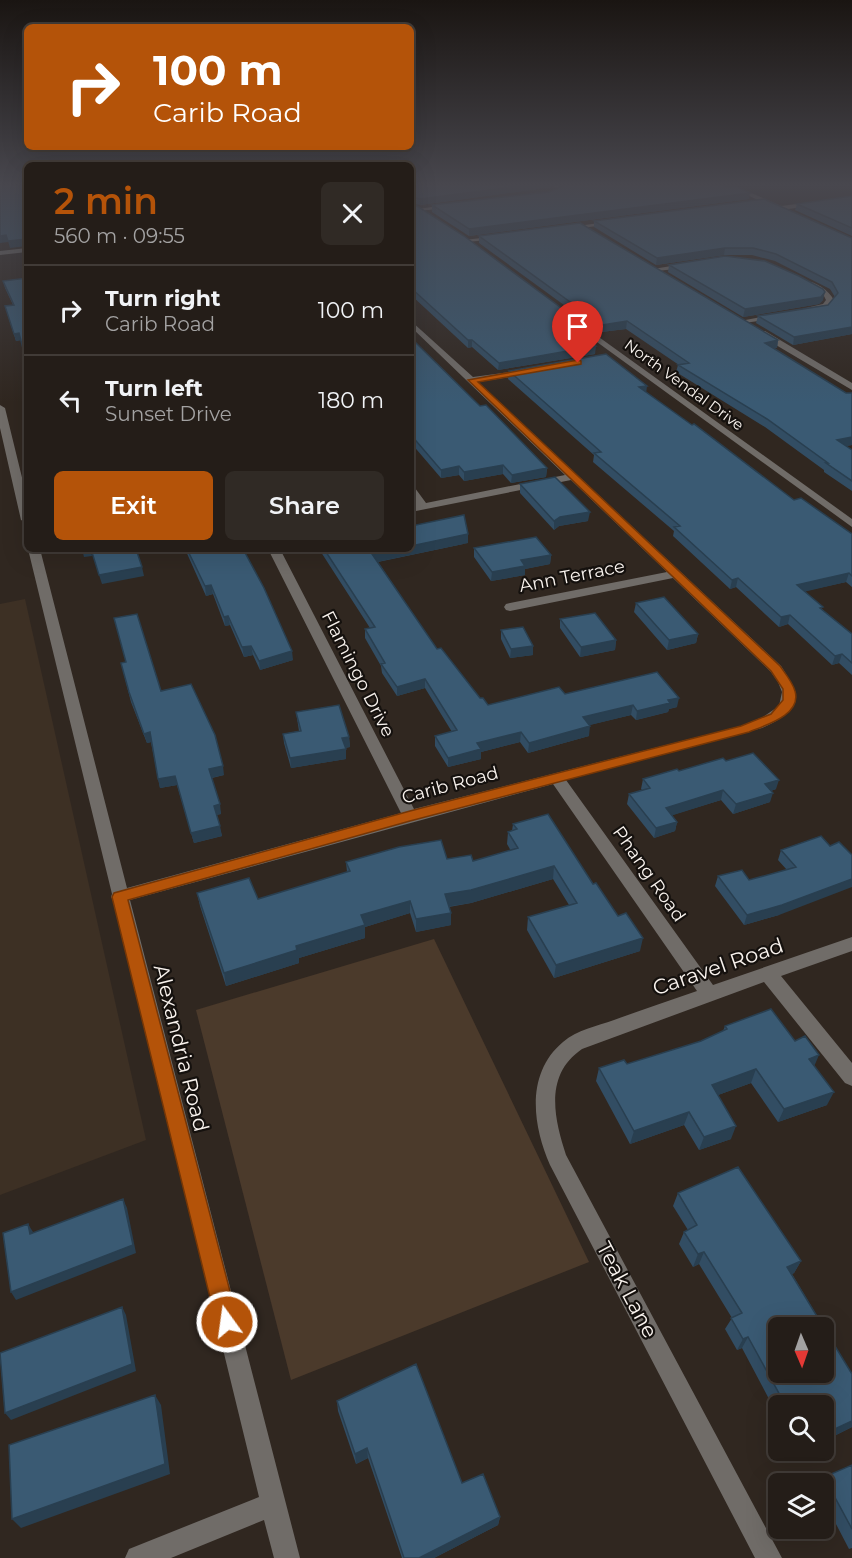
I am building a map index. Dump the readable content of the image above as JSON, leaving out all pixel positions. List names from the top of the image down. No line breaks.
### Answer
{"streets":{"street":["North Vendal Drive","Ann Terrace","Flamingo Drive","Carib Road","Phang Road","Caravel Road","Alexandria Road","Teak Lane"]},"crossings":[["Ann Terrace","Carib Road"],["Flamingo Drive","Carib Road"],["Carib Road","Phang Road"],["Carib Road","Alexandria Road"],["Phang Road","Caravel Road"],["Caravel Road","Teak Lane"]],"north":"bottom","page":{"turn":["100 m","Carib Road"],"heading":["2 min","560 m · 09:55"],"list":[{"name":"Turn right","note":"Carib Road","value":"100 m"},{"name":"Turn left","note":"Sunset Drive","value":"180 m"}],"buttons":["Exit","Share"]}}
